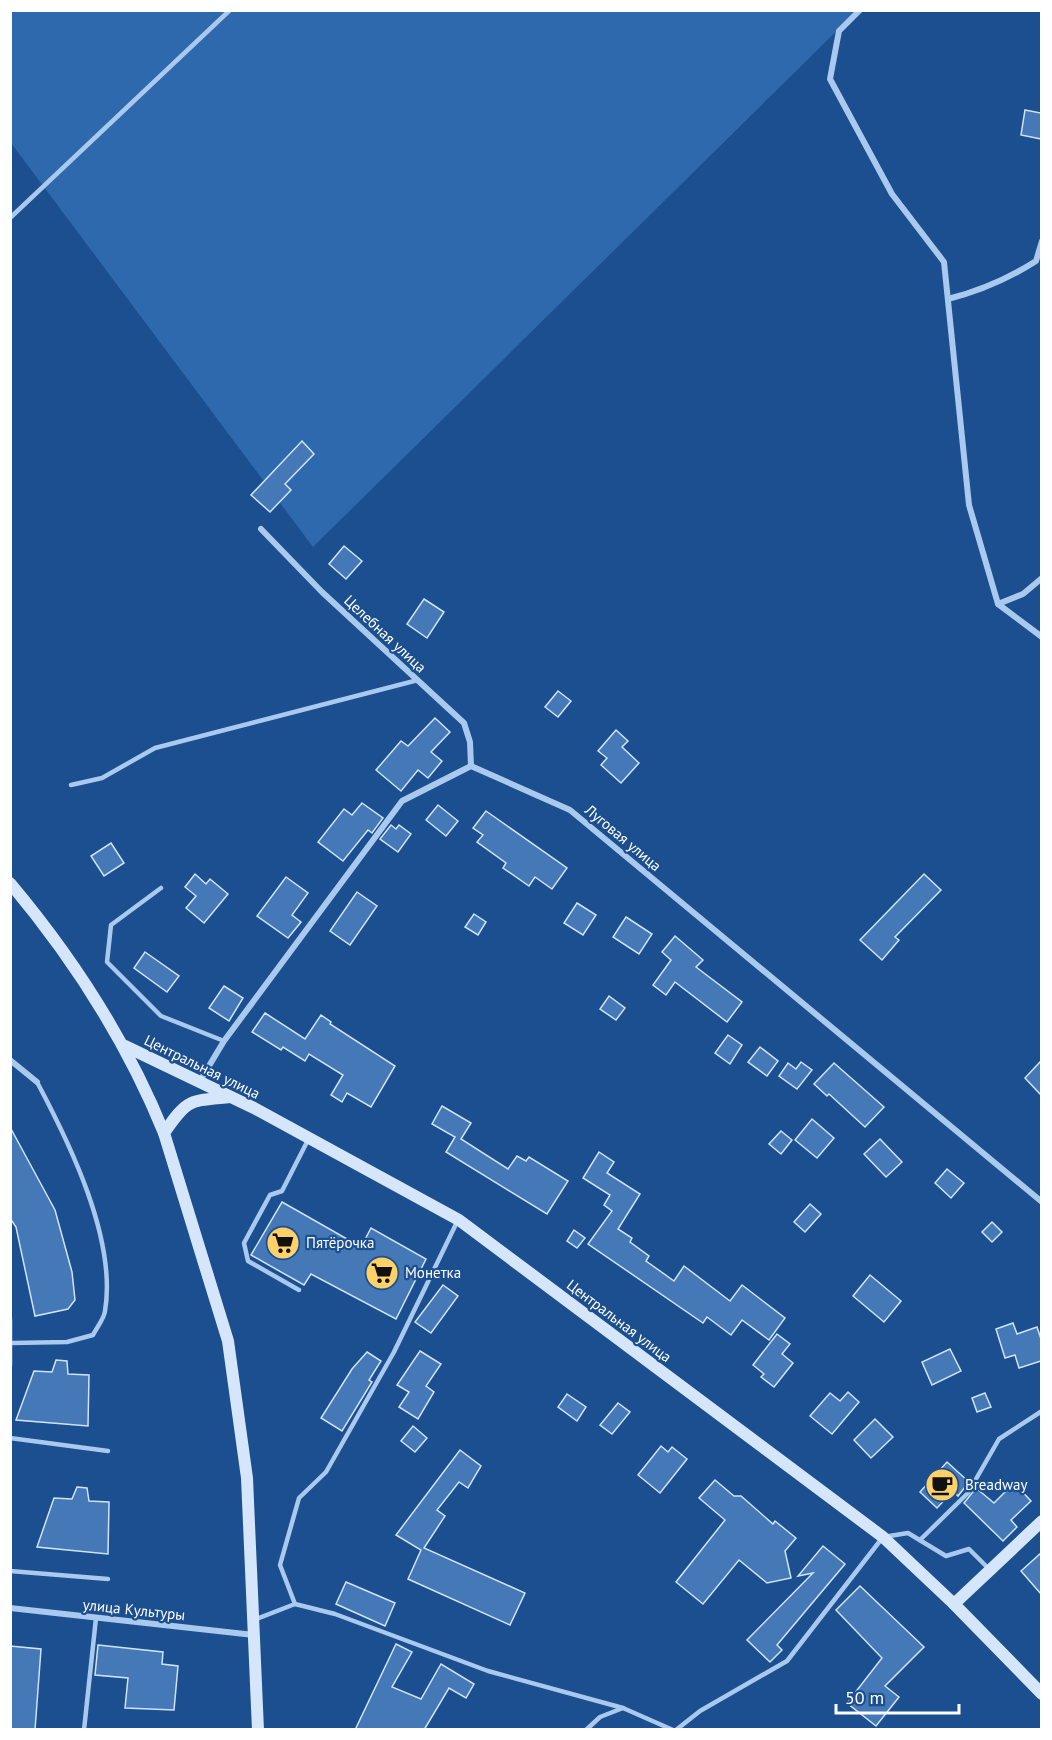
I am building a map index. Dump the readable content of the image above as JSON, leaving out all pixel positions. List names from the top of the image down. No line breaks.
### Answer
{"streets":{"main road":["Центральная улица"],"street":["Целебная улица","Луговая улица","улица Культуры"]},"crossings":[["Целебная улица","Луговая улица"]],"places":{"supermarket":["Пятёрочка","Монетка"],"cafe":["Breadway"]},"scale_bar":"50 m"}
